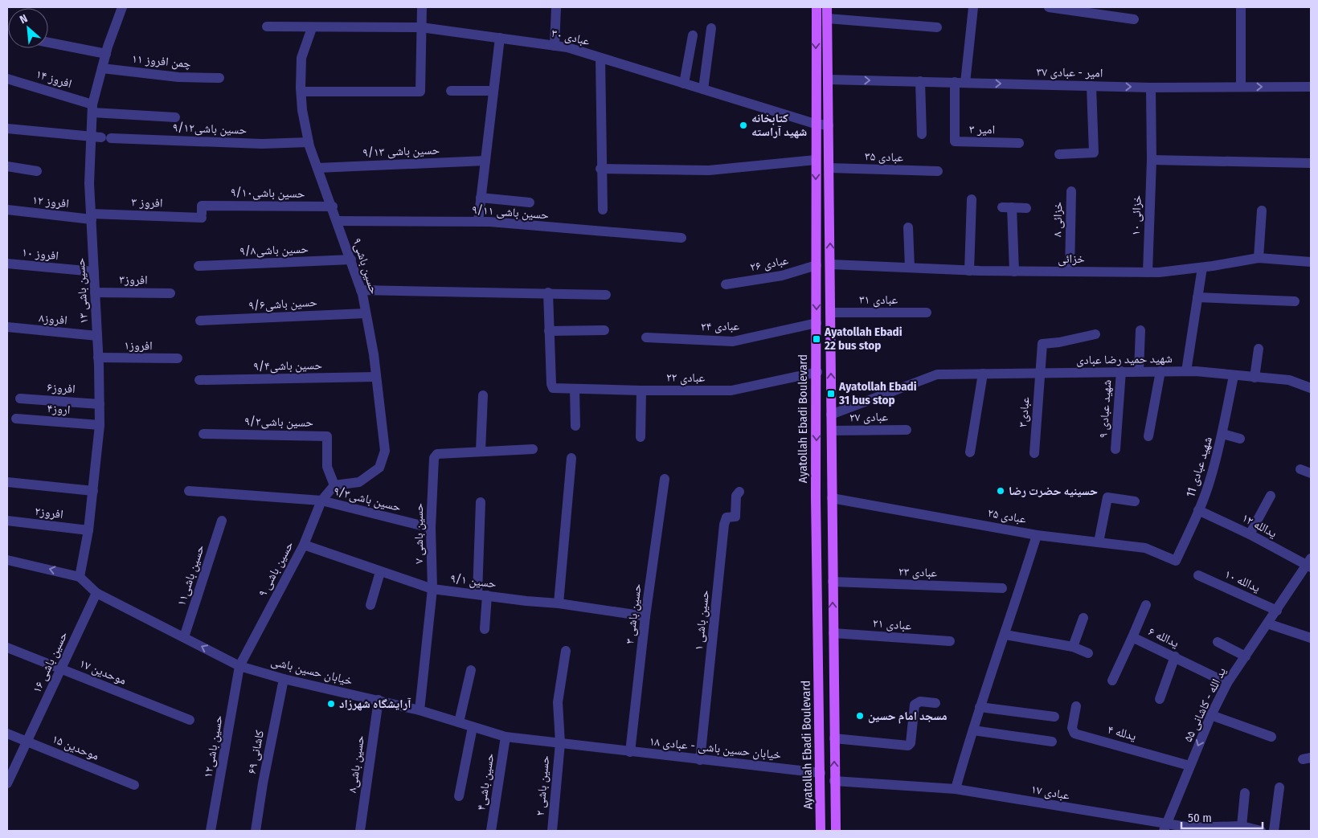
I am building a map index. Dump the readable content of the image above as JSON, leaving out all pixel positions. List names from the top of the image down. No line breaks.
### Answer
{"streets":{"main road":["Ayatollah Ebadi Boulevard"],"street":["عبادی ۳۰","چمن افروز ۱۱","امیر - عبادی ۳۷","افروز ۱۴","حسین باشی۹/۱۲","امیر ۳","حسین باشی ۹/۱۳","عبادی ۳۵","حسین باشی۹/۱۰","افروز ۱۲","افروز ۳","حسین باشی ۹/۱۱","خزائی ۱۰","خزائی ۸","حسین باشی۹/۸","افروز ۱۰","خزائی","عبادی ۲۶","حسین باشی۹","افروز۳","حسین باشی ۱۳","عبادی ۳۱","حسین باشی۹/۶","افروز۸","عبادی ۲۴","افروز۱","شهید حمید رضا عبادی","حسین باشی۹/۴","عبادی ۲۲","افروز۶","اروز۴","شهید عبادی ۹","عبادی۳","عبادی ۲۷","حسین باشی۹/۲","شهید عبادی 11","حسین باشی۹/۳","افروز۲","عبادی ۲۵","یدالله ۱۲","حسین باشی ۷","حسین باشی ۹","عبادی ۲۳","حسین باشی۱۱","حسین ۹/۱","یدالله ۱۰","حسین باشی ۳","حسین باشی ۱","عبادی ۲۱","یدالله ۶","حسین باشی ۱۶","خیابان حسین باشی","موحدین ۱۷","ید الله - کاشانی ۵۵","یدلله ۴","حسین باشی۱۲","موحدین ۱۵","خیابان حسین باشی - عبادی ۱۸","کاشانی ۶۹","حسین باشی۸","حسین باشی۴","حسین باشی ۲","عبادی ۱۷"]},"crossings":[["عبادی ۳۰","حسین باشی۹"],["عبادی ۳۰","Ayatollah Ebadi Boulevard"],["چمن افروز ۱۱","حسین باشی ۱۳"],["امیر - عبادی ۳۷","امیر ۳"],["امیر - عبادی ۳۷","خزائی ۱۰"],["افروز ۱۴","حسین باشی ۱۳"],["حسین باشی۹/۱۲","حسین باشی۹"],["حسین باشی۹/۱۲","حسین باشی ۱۳"],["حسین باشی ۹/۱۳","حسین باشی۹"],["حسین باشی۹/۱۰","افروز ۳"],["حسین باشی۹/۱۰","حسین باشی۹"],["افروز ۱۲","افروز ۳"],["افروز ۱۲","حسین باشی ۱۳"],["افروز ۳","حسین باشی ۱۳"],["حسین باشی ۹/۱۱","حسین باشی۹"],["خزائی ۱۰","خزائی"],["خزائی ۸","خزائی"],["حسین باشی۹/۸","حسین باشی۹"],["افروز ۱۰","حسین باشی ۱۳"],["عبادی ۲۶","Ayatollah Ebadi Boulevard"],["حسین باشی۹","حسین باشی۹/۶"],["حسین باشی۹","حسین باشی۹/۴"],["حسین باشی۹","حسین باشی۹/۲"],["حسین باشی۹","حسین باشی ۹"],["افروز۳","حسین باشی ۱۳"],["حسین باشی ۱۳","افروز۸"],["حسین باشی ۱۳","افروز۱"],["حسین باشی ۱۳","افروز۶"],["حسین باشی ۱۳","اروز۴"],["حسین باشی ۱۳","افروز۲"],["حسین باشی ۱۳","خیابان حسین باشی"],["عبادی ۲۴","Ayatollah Ebadi Boulevard"],["شهید حمید رضا عبادی","شهید عبادی ۹"],["شهید حمید رضا عبادی","عبادی۳"],["شهید حمید رضا عبادی","شهید عبادی 11"],["عبادی ۲۲","Ayatollah Ebadi Boulevard"],["Ayatollah Ebadi Boulevard","خیابان حسین باشی - عبادی ۱۸"],["حسین باشی۹/۲","حسین باشی ۹"],["شهید عبادی 11","عبادی ۲۵"],["شهید عبادی 11","یدالله ۱۲"],["حسین باشی۹/۳","حسین باشی ۷"],["حسین باشی۹/۳","حسین باشی ۹"],["یدالله ۱۲","ید الله - کاشانی ۵۵"],["حسین باشی ۷","حسین ۹/۱"],["حسین باشی ۷","خیابان حسین باشی"],["حسین باشی ۹","حسین ۹/۱"],["حسین باشی ۹","خیابان حسین باشی"],["حسین باشی ۹","حسین باشی۱۲"],["حسین باشی۱۱","خیابان حسین باشی"],["حسین ۹/۱","حسین باشی ۳"],["یدالله ۱۰","ید الله - کاشانی ۵۵"],["حسین باشی ۳","خیابان حسین باشی"],["حسین باشی ۳","خیابان حسین باشی - عبادی ۱۸"],["حسین باشی ۱","خیابان حسین باشی - عبادی ۱۸"],["یدالله ۶","ید الله - کاشانی ۵۵"],["حسین باشی ۱۶","خیابان حسین باشی"],["حسین باشی ۱۶","موحدین ۱۷"],["حسین باشی ۱۶","موحدین ۱۵"],["خیابان حسین باشی","حسین باشی۱۲"],["خیابان حسین باشی","خیابان حسین باشی - عبادی ۱۸"],["خیابان حسین باشی","کاشانی ۶۹"],["خیابان حسین باشی","حسین باشی۸"],["خیابان حسین باشی","حسین باشی۴"],["خیابان حسین باشی","حسین باشی ۲"],["ید الله - کاشانی ۵۵","یدلله ۴"],["ید الله - کاشانی ۵۵","عبادی ۱۷"]],"places":{"other":["کتابخانه شهید آراسته","حسینیه حضرت رضا","آرایشگاه شهرزاد","مسجد امام حسین"],"transit":["Ayatollah Ebadi 22 bus stop","Ayatollah Ebadi 31 bus stop"]},"scale_bar":"50 m","north":"top left"}
